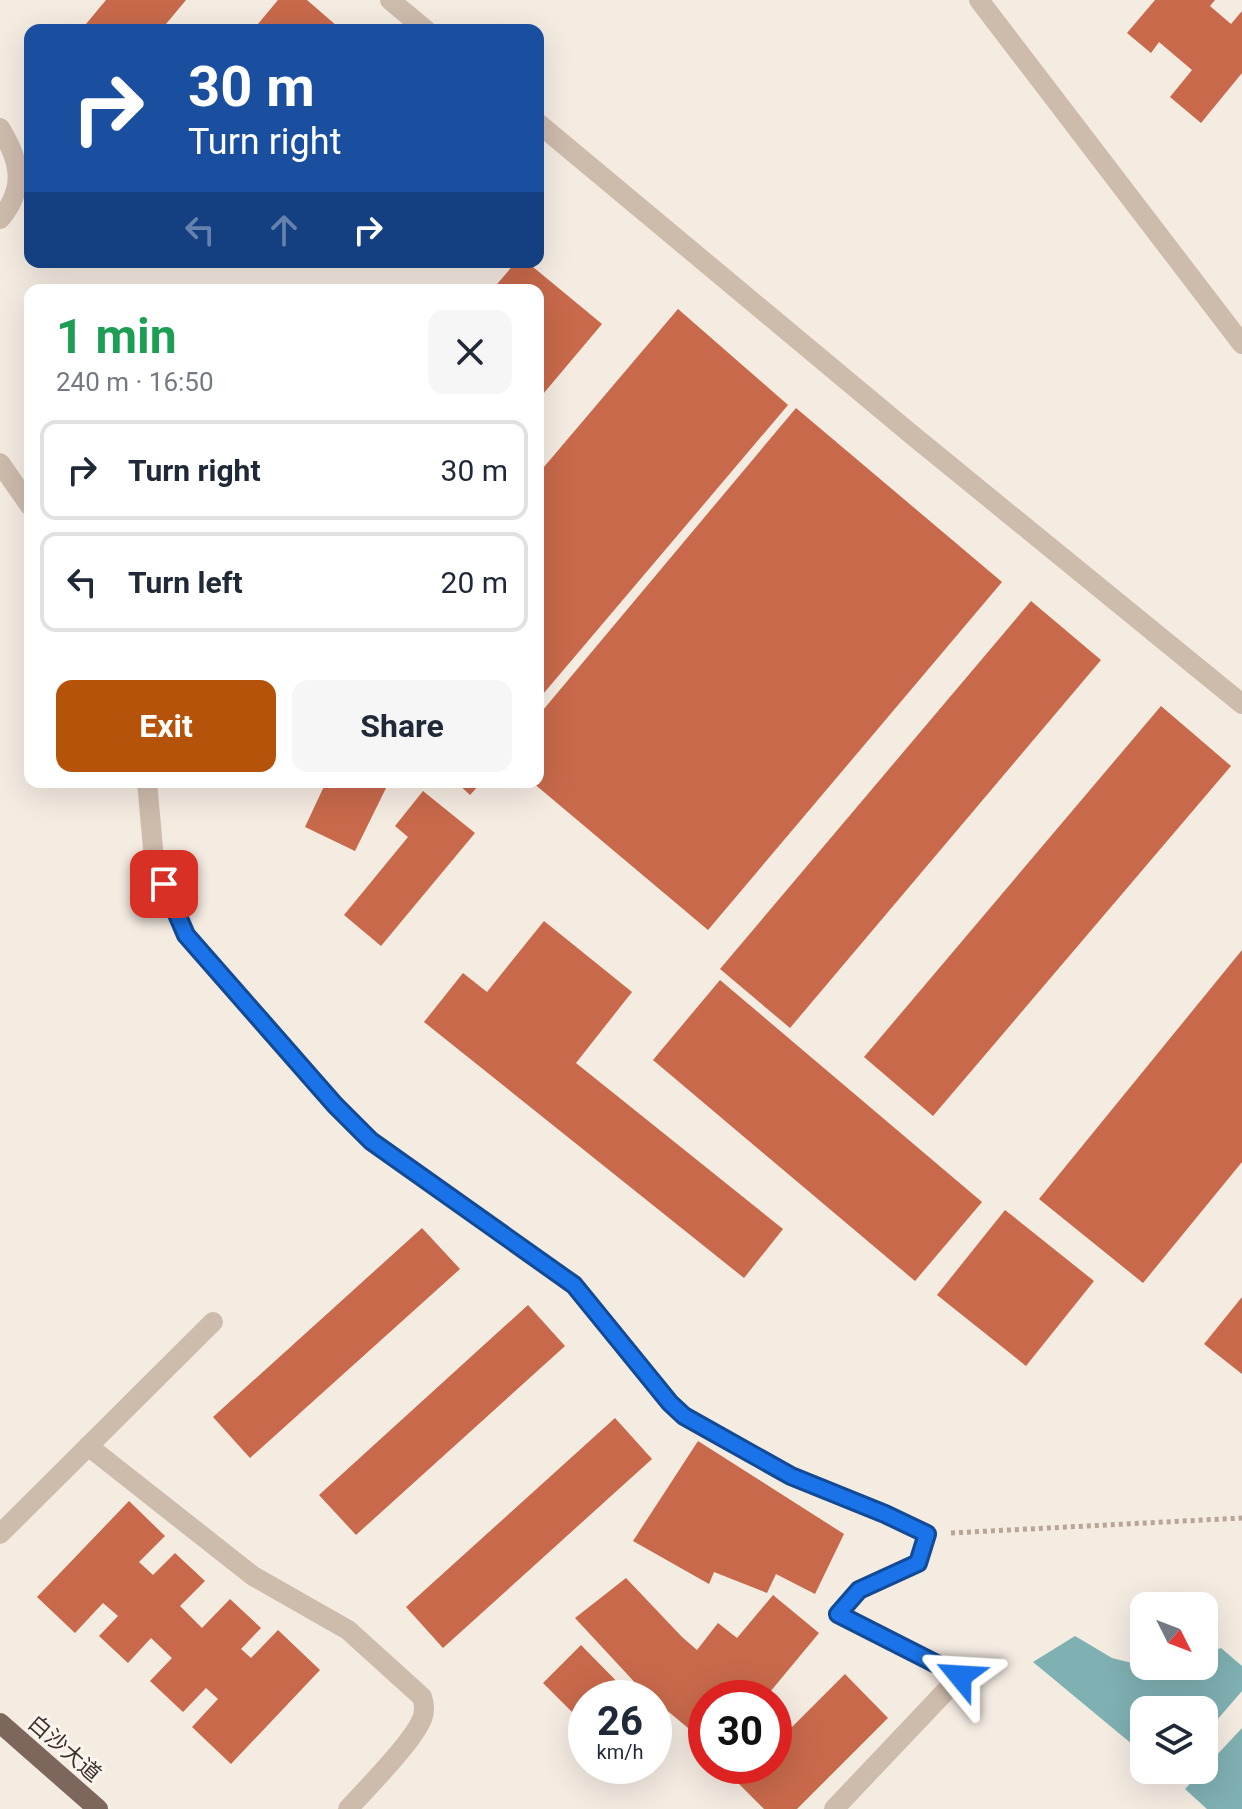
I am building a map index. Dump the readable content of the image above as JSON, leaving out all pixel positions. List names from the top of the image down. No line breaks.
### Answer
{"streets":{"main road":["白沙大道"]},"north":"bottom right","page":{"turn":["30 m","Turn right"],"heading":["1 min","240 m · 16:50"],"list":[{"name":"Turn right","value":"30 m"},{"name":"Turn left","value":"20 m"}],"buttons":["Exit","Share"],"speed":"26 km/h","limit":"30"}}
